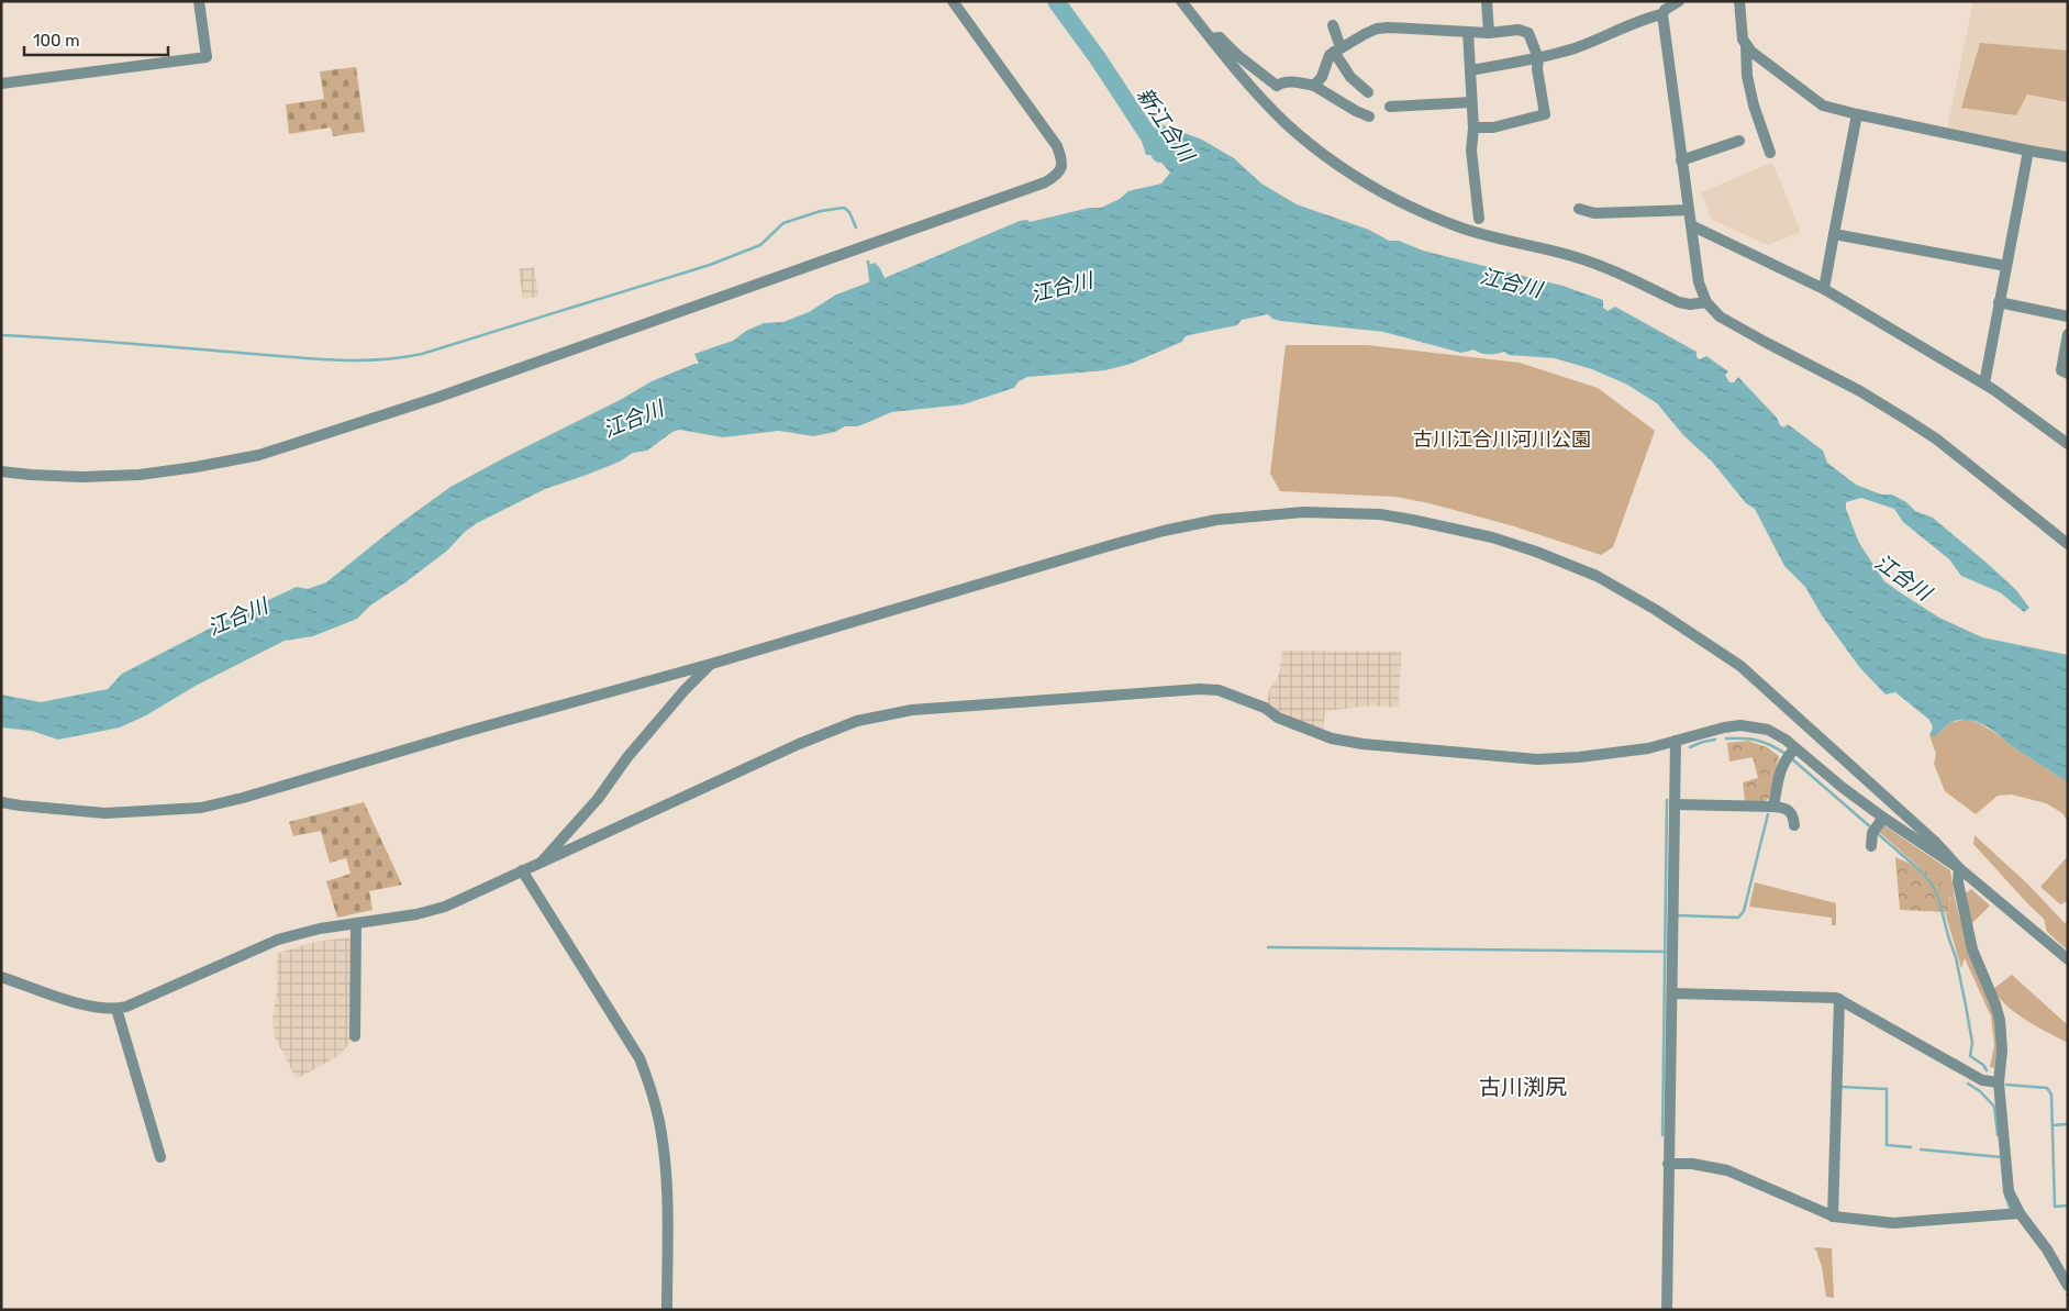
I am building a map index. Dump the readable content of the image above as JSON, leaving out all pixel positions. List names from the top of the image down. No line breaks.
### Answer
{"districts":["古川渕尻"],"water":["新江合川","江合川"],"parks":["古川江合川河川公園"],"scale_bar":"100 m"}
